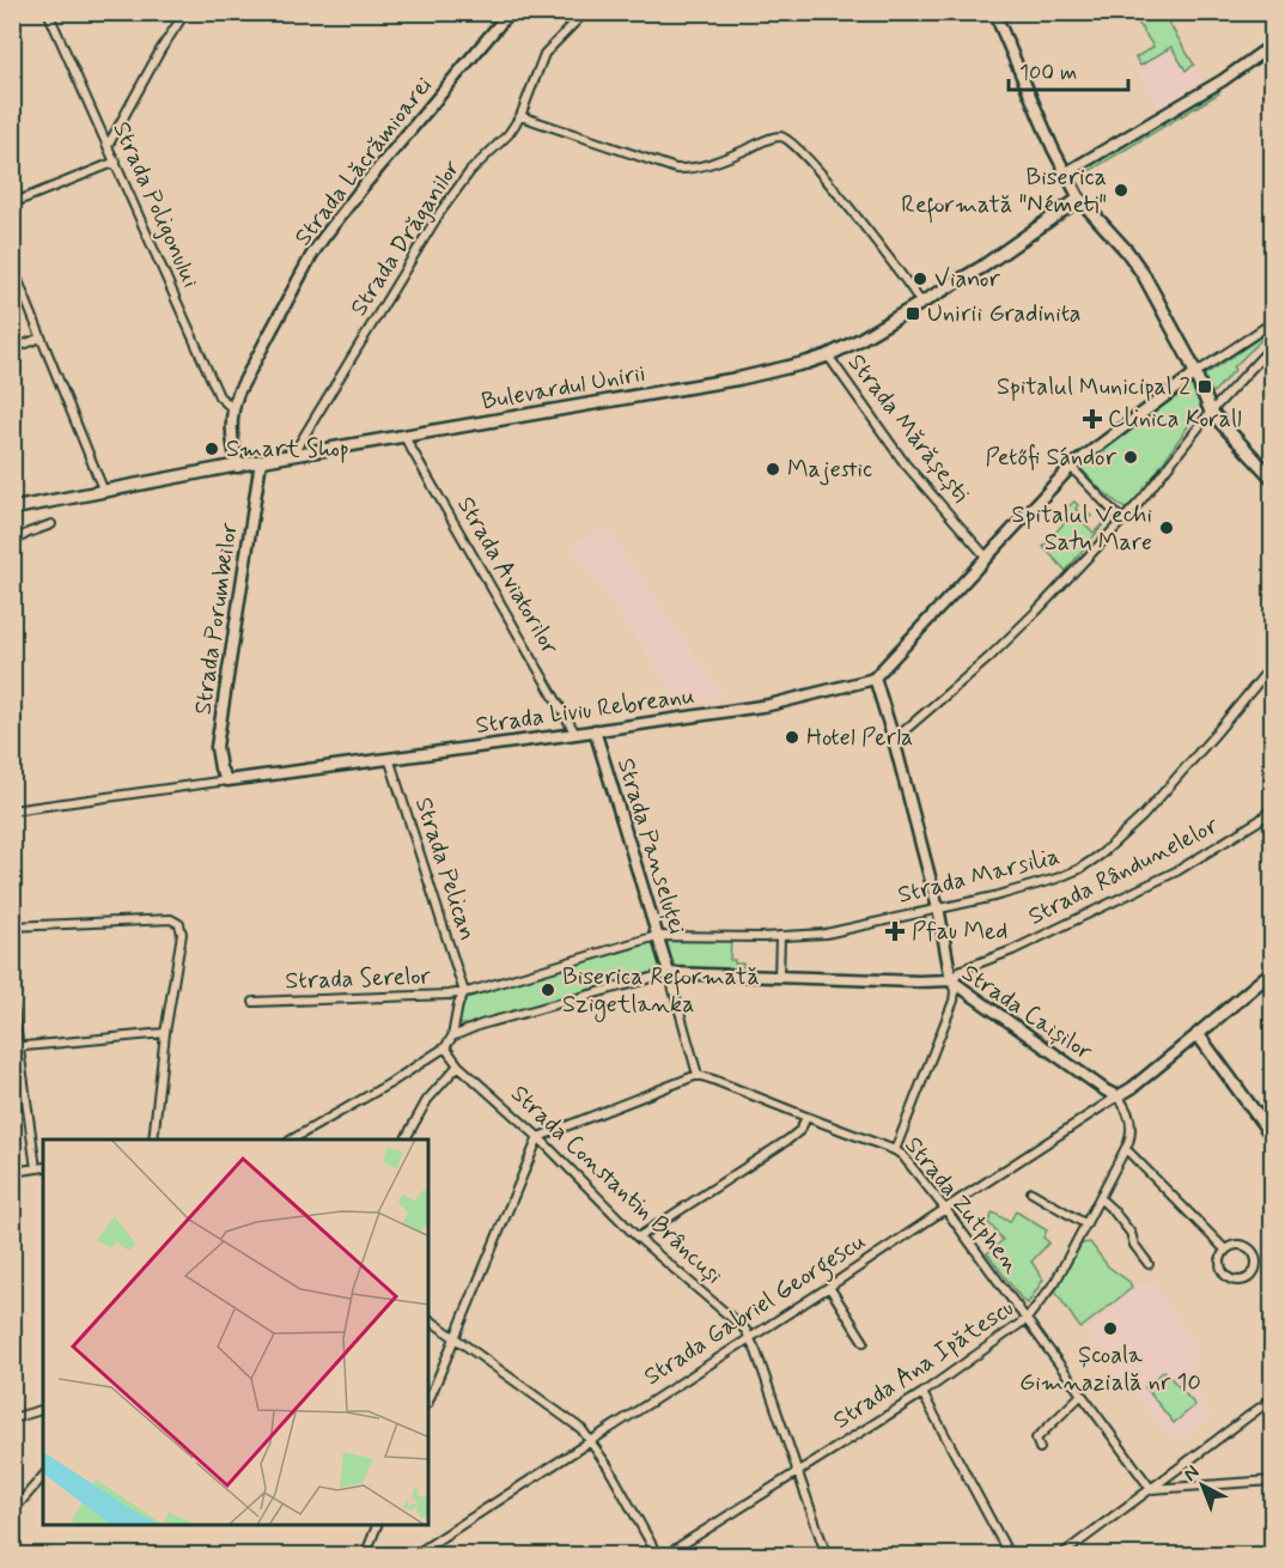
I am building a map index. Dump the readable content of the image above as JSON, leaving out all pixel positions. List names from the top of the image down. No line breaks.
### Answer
{"streets":{"main road":["Strada Lăcrămioarei","Bulevardul Unirii","Strada Porumbeilor","Strada Liviu Rebreanu","Strada Panseluței","Strada Caișilor"],"street":["Strada Poligonului","Strada Drăganilor","Strada Mărășești","Strada Aviatorilor","Strada Pelican","Strada Rândunelelor","Strada Marsilia","Strada Serelor","Strada Constantin Brâncuși","Strada Zutphen","Strada Gabriel Georgescu","Strada Ana Ipătescu"]},"crossings":[["Strada Lăcrămioarei","Strada Poligonului"],["Strada Drăganilor","Bulevardul Unirii"],["Bulevardul Unirii","Strada Mărășești"],["Bulevardul Unirii","Strada Aviatorilor"],["Bulevardul Unirii","Strada Porumbeilor"],["Strada Aviatorilor","Strada Liviu Rebreanu"],["Strada Porumbeilor","Strada Liviu Rebreanu"],["Strada Liviu Rebreanu","Strada Panseluței"],["Strada Liviu Rebreanu","Strada Pelican"],["Strada Panseluței","Strada Marsilia"],["Strada Panseluței","Strada Serelor"],["Strada Panseluței","Strada Caișilor"],["Strada Pelican","Strada Serelor"],["Strada Rândunelelor","Strada Caișilor"],["Strada Marsilia","Strada Serelor"],["Strada Caișilor","Strada Gabriel Georgescu"],["Strada Caișilor","Strada Ana Ipătescu"],["Strada Constantin Brâncuși","Strada Gabriel Georgescu"],["Strada Constantin Brâncuși","Strada Ana Ipătescu"],["Strada Zutphen","Strada Gabriel Georgescu"],["Strada Zutphen","Strada Ana Ipătescu"],["Strada Gabriel Georgescu","Strada Ana Ipătescu"]],"places":{"other":["Biserica Reformată \"Németi\"","Vianor","Smart Shop","Petőfi Sándor","Majestic","Spitalul Vechi Satu Mare","Hotel Perla","Biserica Reformată Szigetlanka","Școala Gimnazială nr 10"],"transit":["Unirii Gradinita","Spitalul Municipal 2"],"health":["Clinica Korall","Pfau Med"]},"scale_bar":"100 m","north":"top left"}
